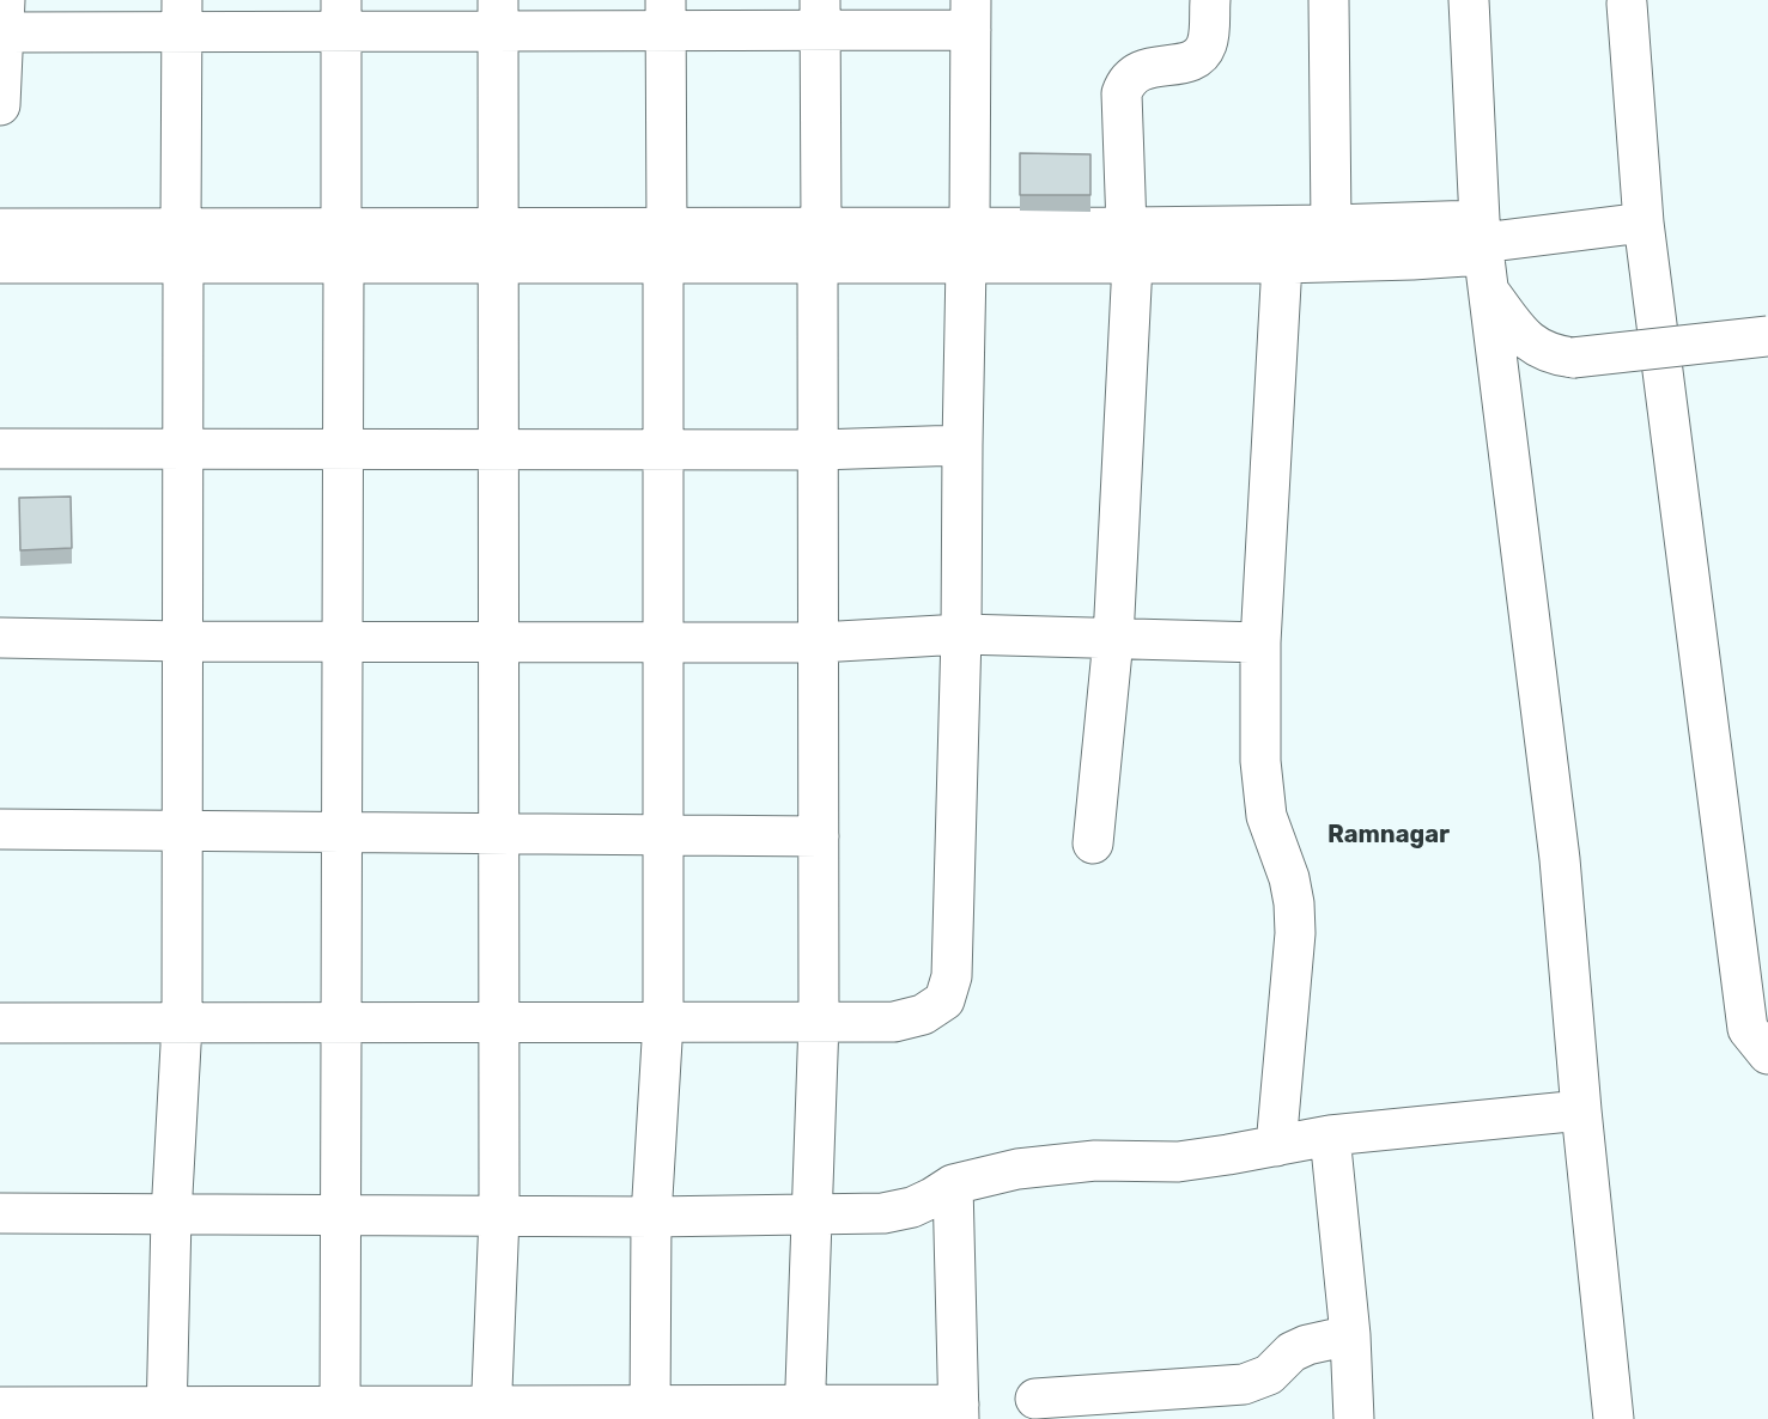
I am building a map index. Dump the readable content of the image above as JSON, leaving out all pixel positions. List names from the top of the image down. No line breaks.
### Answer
{"districts":["Ramnagar"]}
